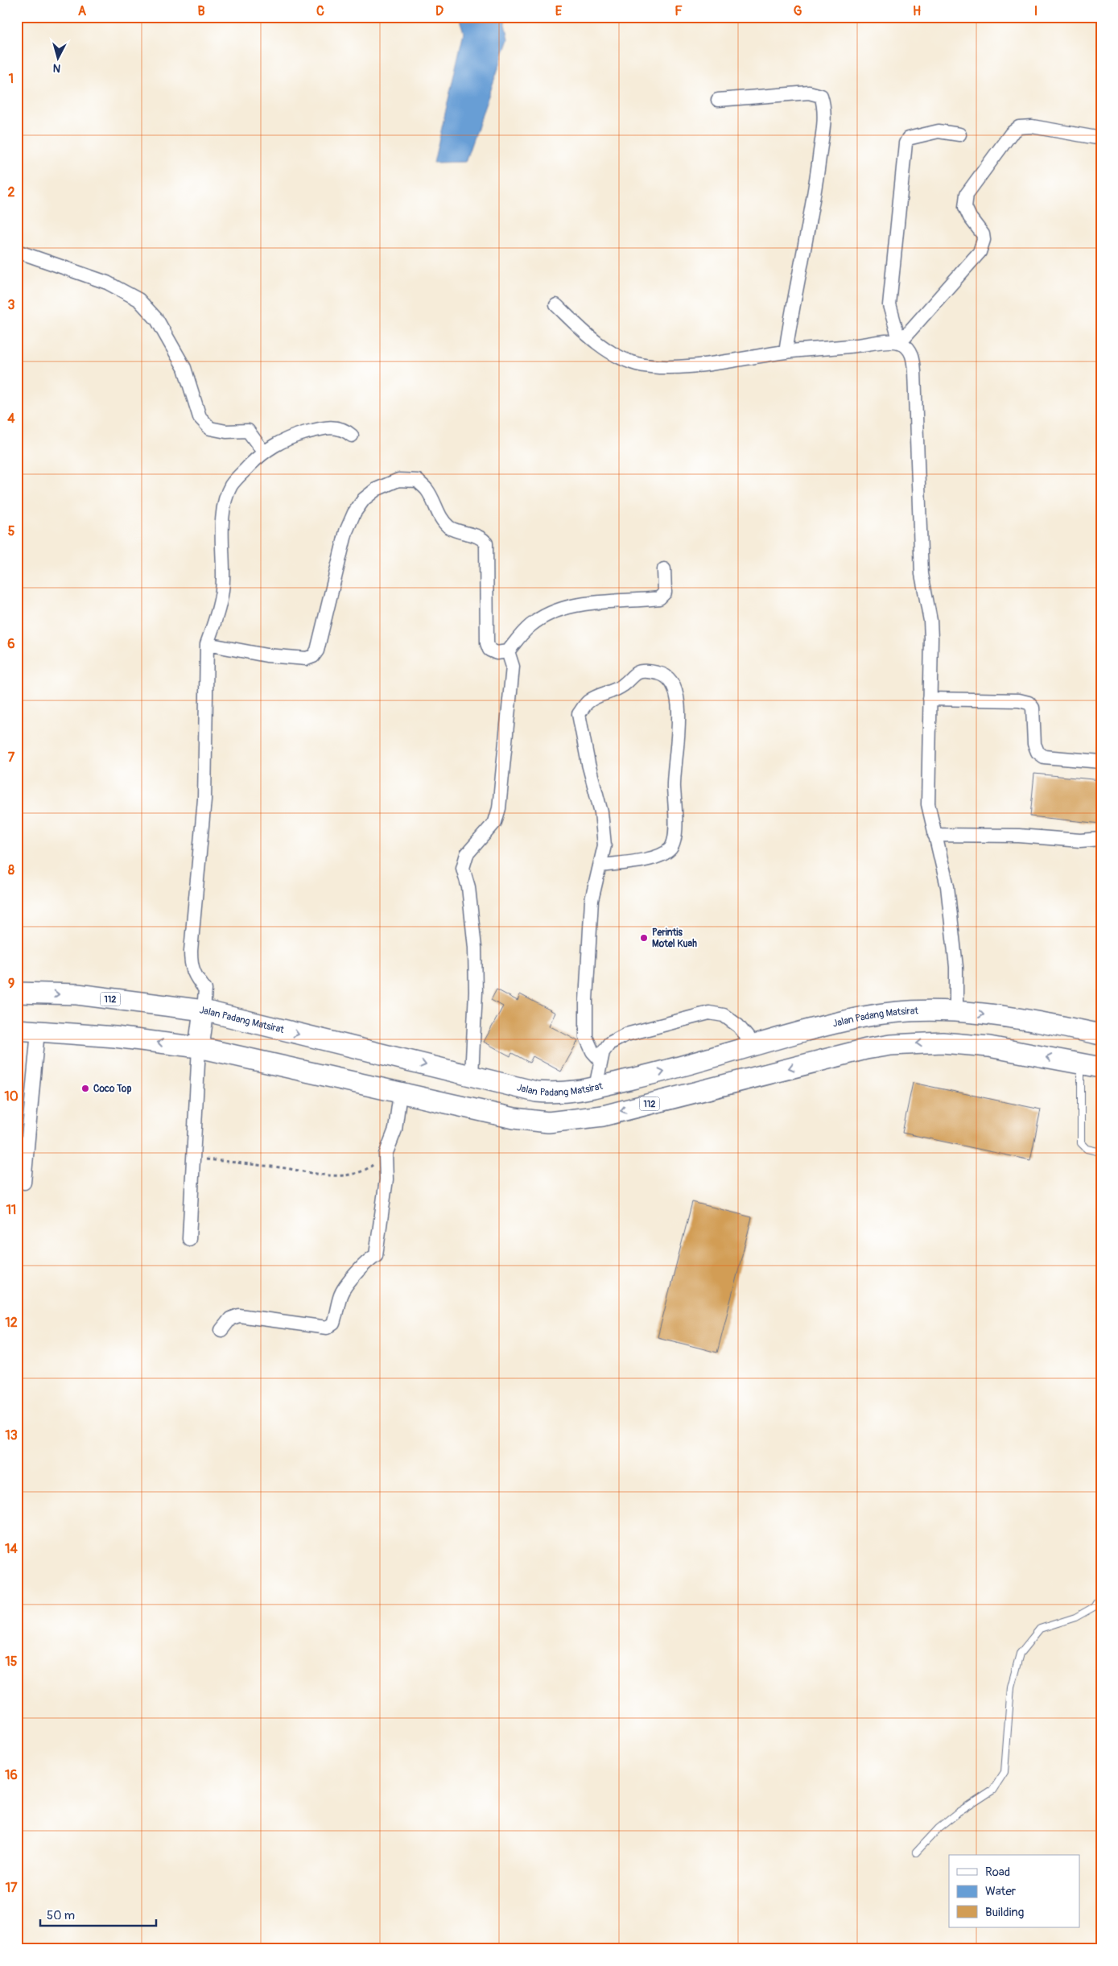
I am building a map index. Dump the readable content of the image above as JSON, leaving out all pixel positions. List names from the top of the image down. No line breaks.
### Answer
{"streets":{"main road":["112","Jalan Padang Matsirat"]},"places":["Perintis Motel Kuah","Coco Top"],"legend":["Road","Water","Building"],"scale_bar":"50 m","north":"bottom","grid":{"columns":["A","B","C","D","E","F","G","H","I"],"rows":["1","2","3","4","5","6","7","8","9","10","11","12","13","14","15","16","17"]}}
